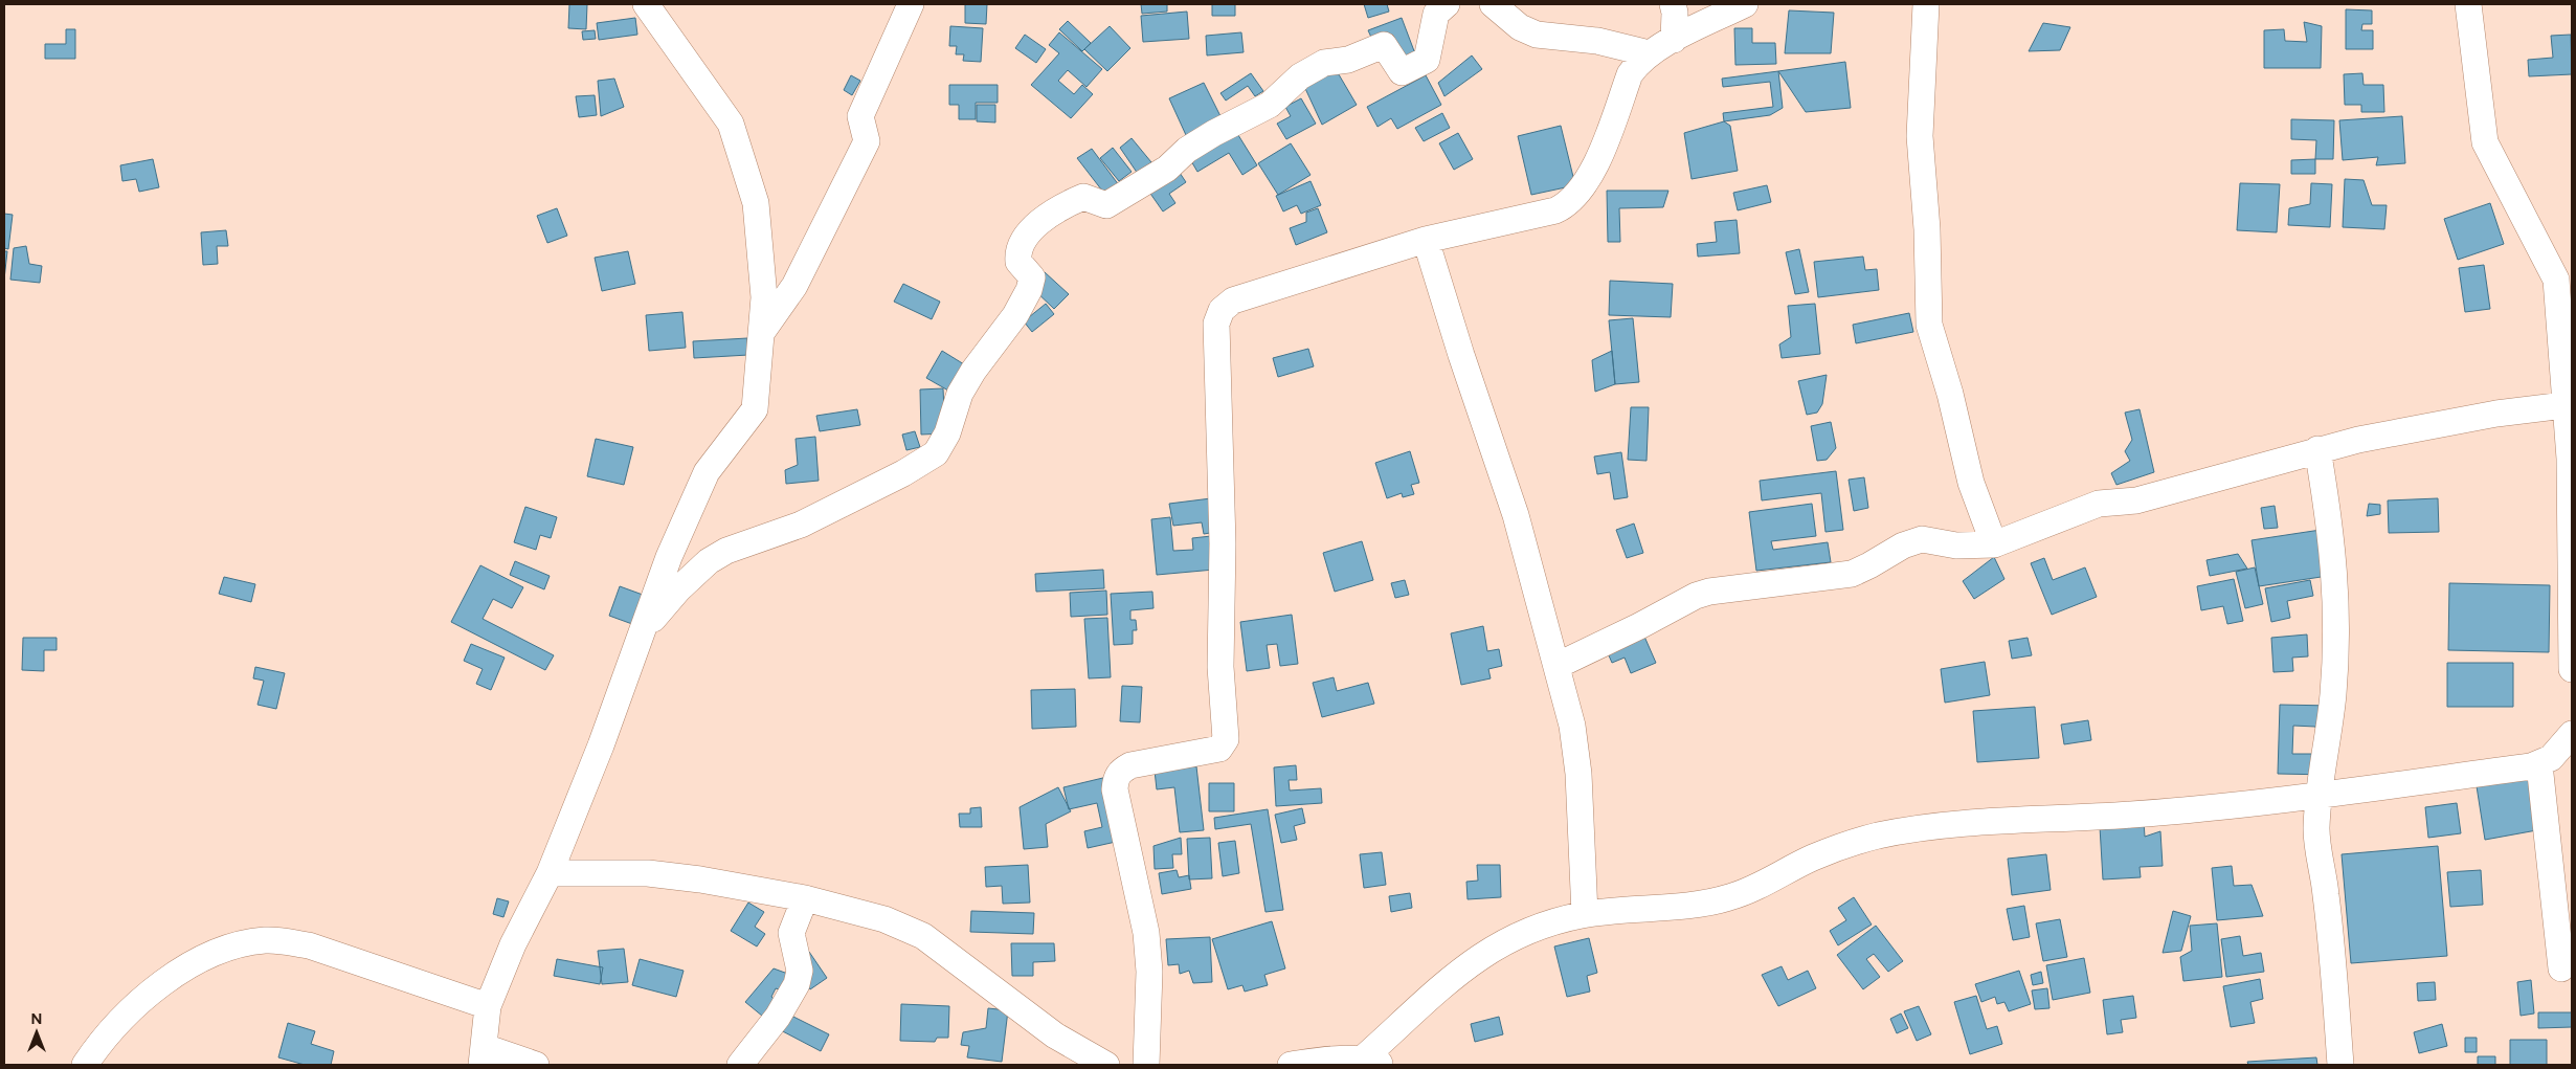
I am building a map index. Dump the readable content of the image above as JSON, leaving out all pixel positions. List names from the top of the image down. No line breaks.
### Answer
{"north":"top"}
